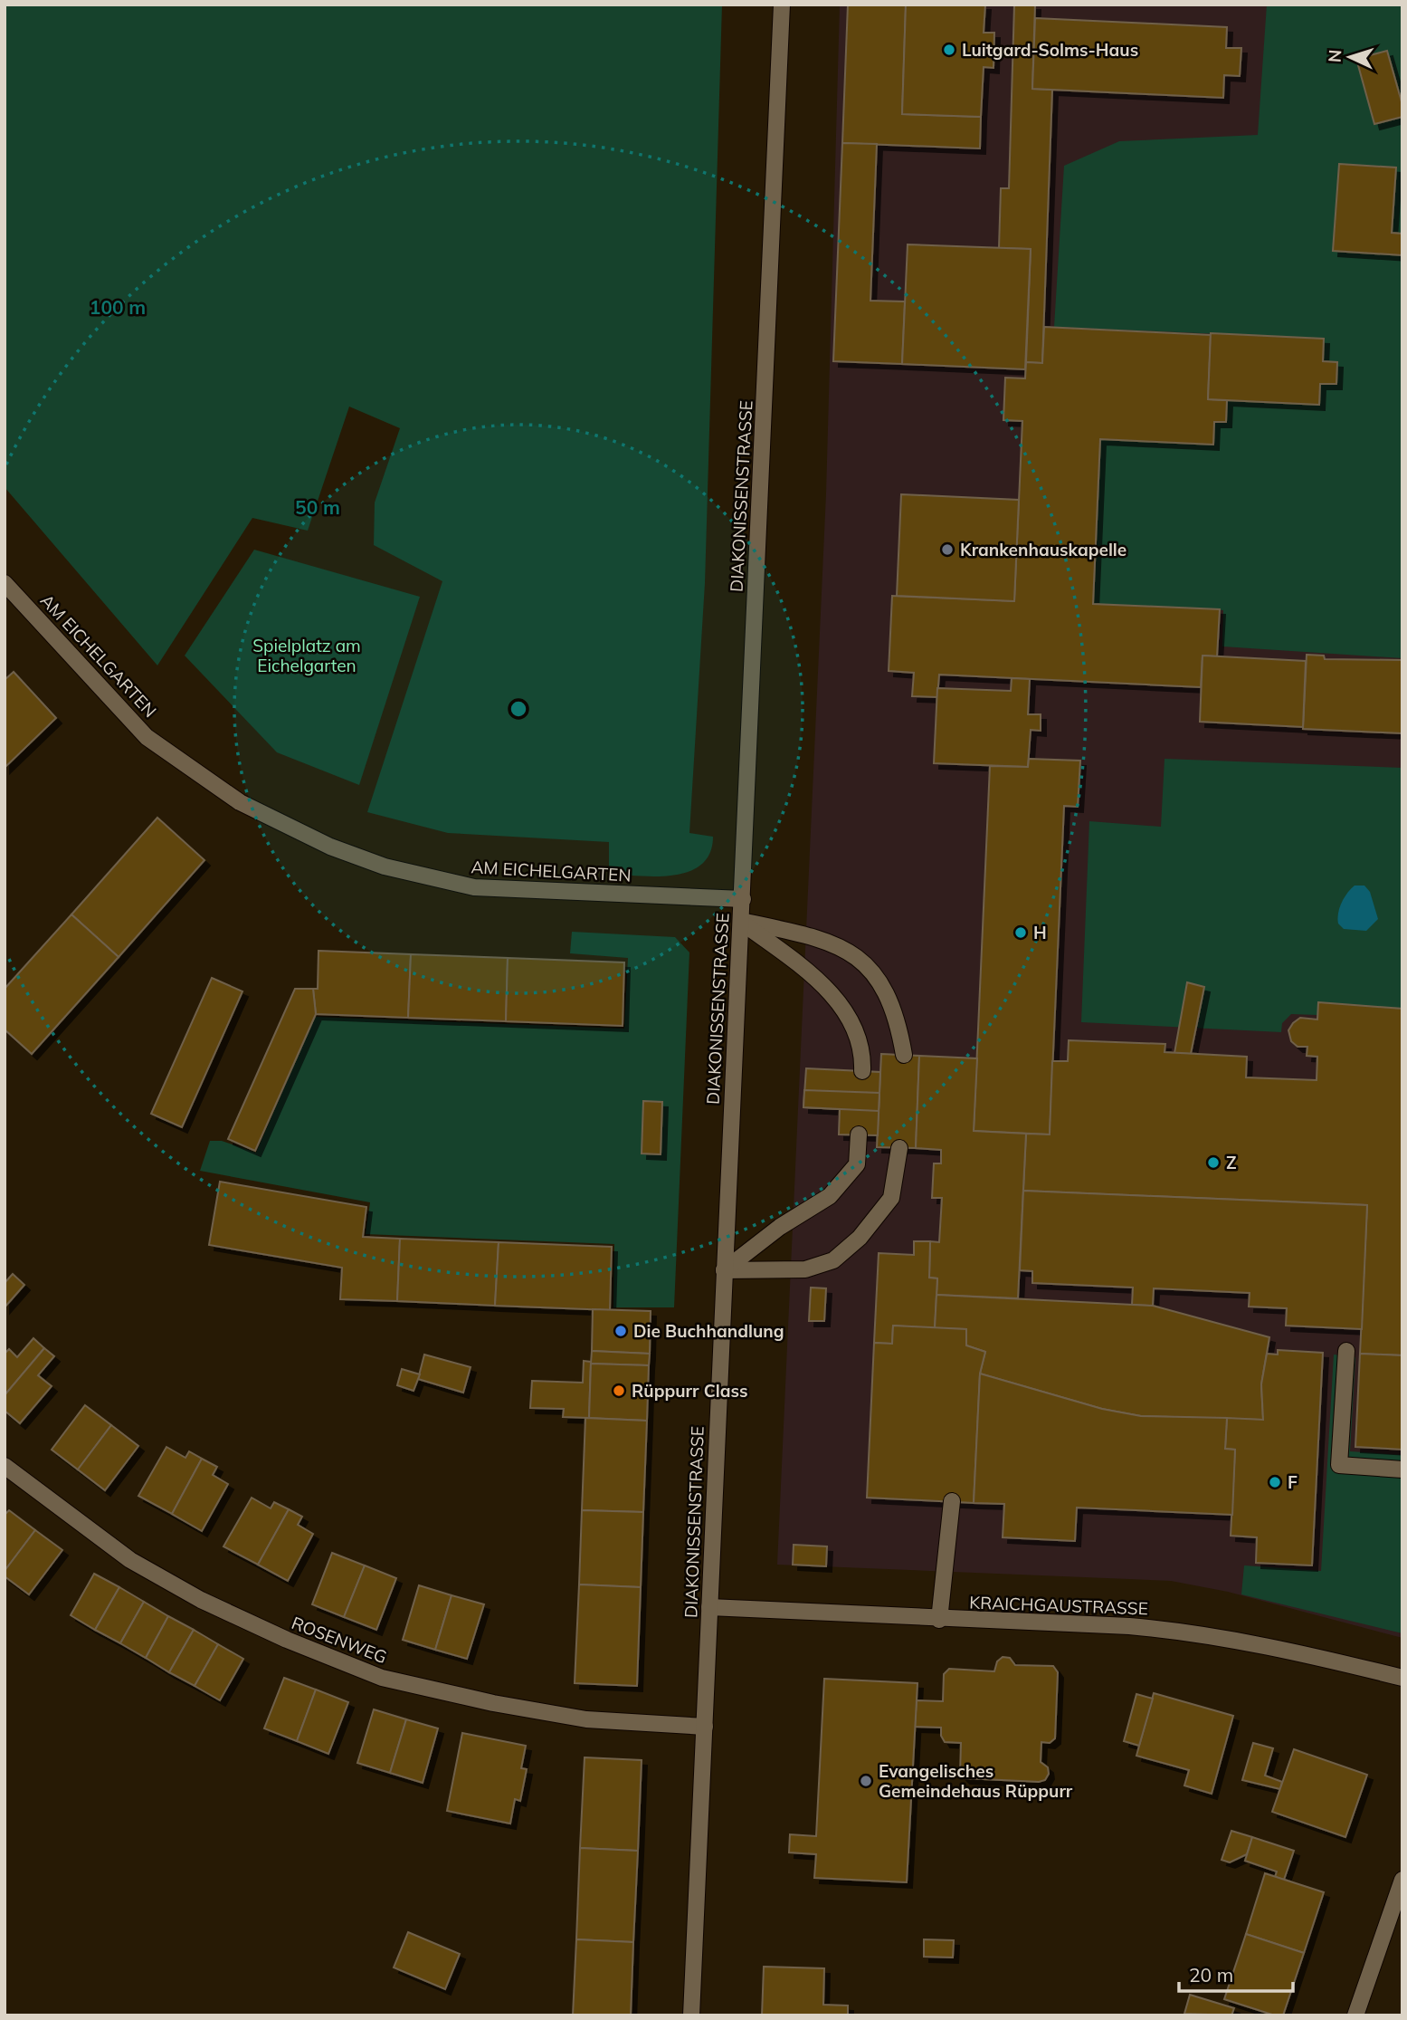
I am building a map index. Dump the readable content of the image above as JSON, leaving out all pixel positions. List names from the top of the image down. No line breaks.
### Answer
{"streets":{"street":["DIAKONISSENSTRASSE","AM EICHELGARTEN","KRAICHGAUSTRASSE","ROSENWEG"]},"crossings":[["DIAKONISSENSTRASSE","AM EICHELGARTEN"],["DIAKONISSENSTRASSE","KRAICHGAUSTRASSE"],["DIAKONISSENSTRASSE","ROSENWEG"]],"parks":["Spielplatz am Eichelgarten"],"places":["Luitgard-Solms-Haus","Krankenhauskapelle","H","Z","Die Buchhandlung","Rüppurr Class","F","Evangelisches Gemeindehaus Rüppurr"],"scale_bar":"20 m","north":"left","rings":["100 m","50 m"]}
